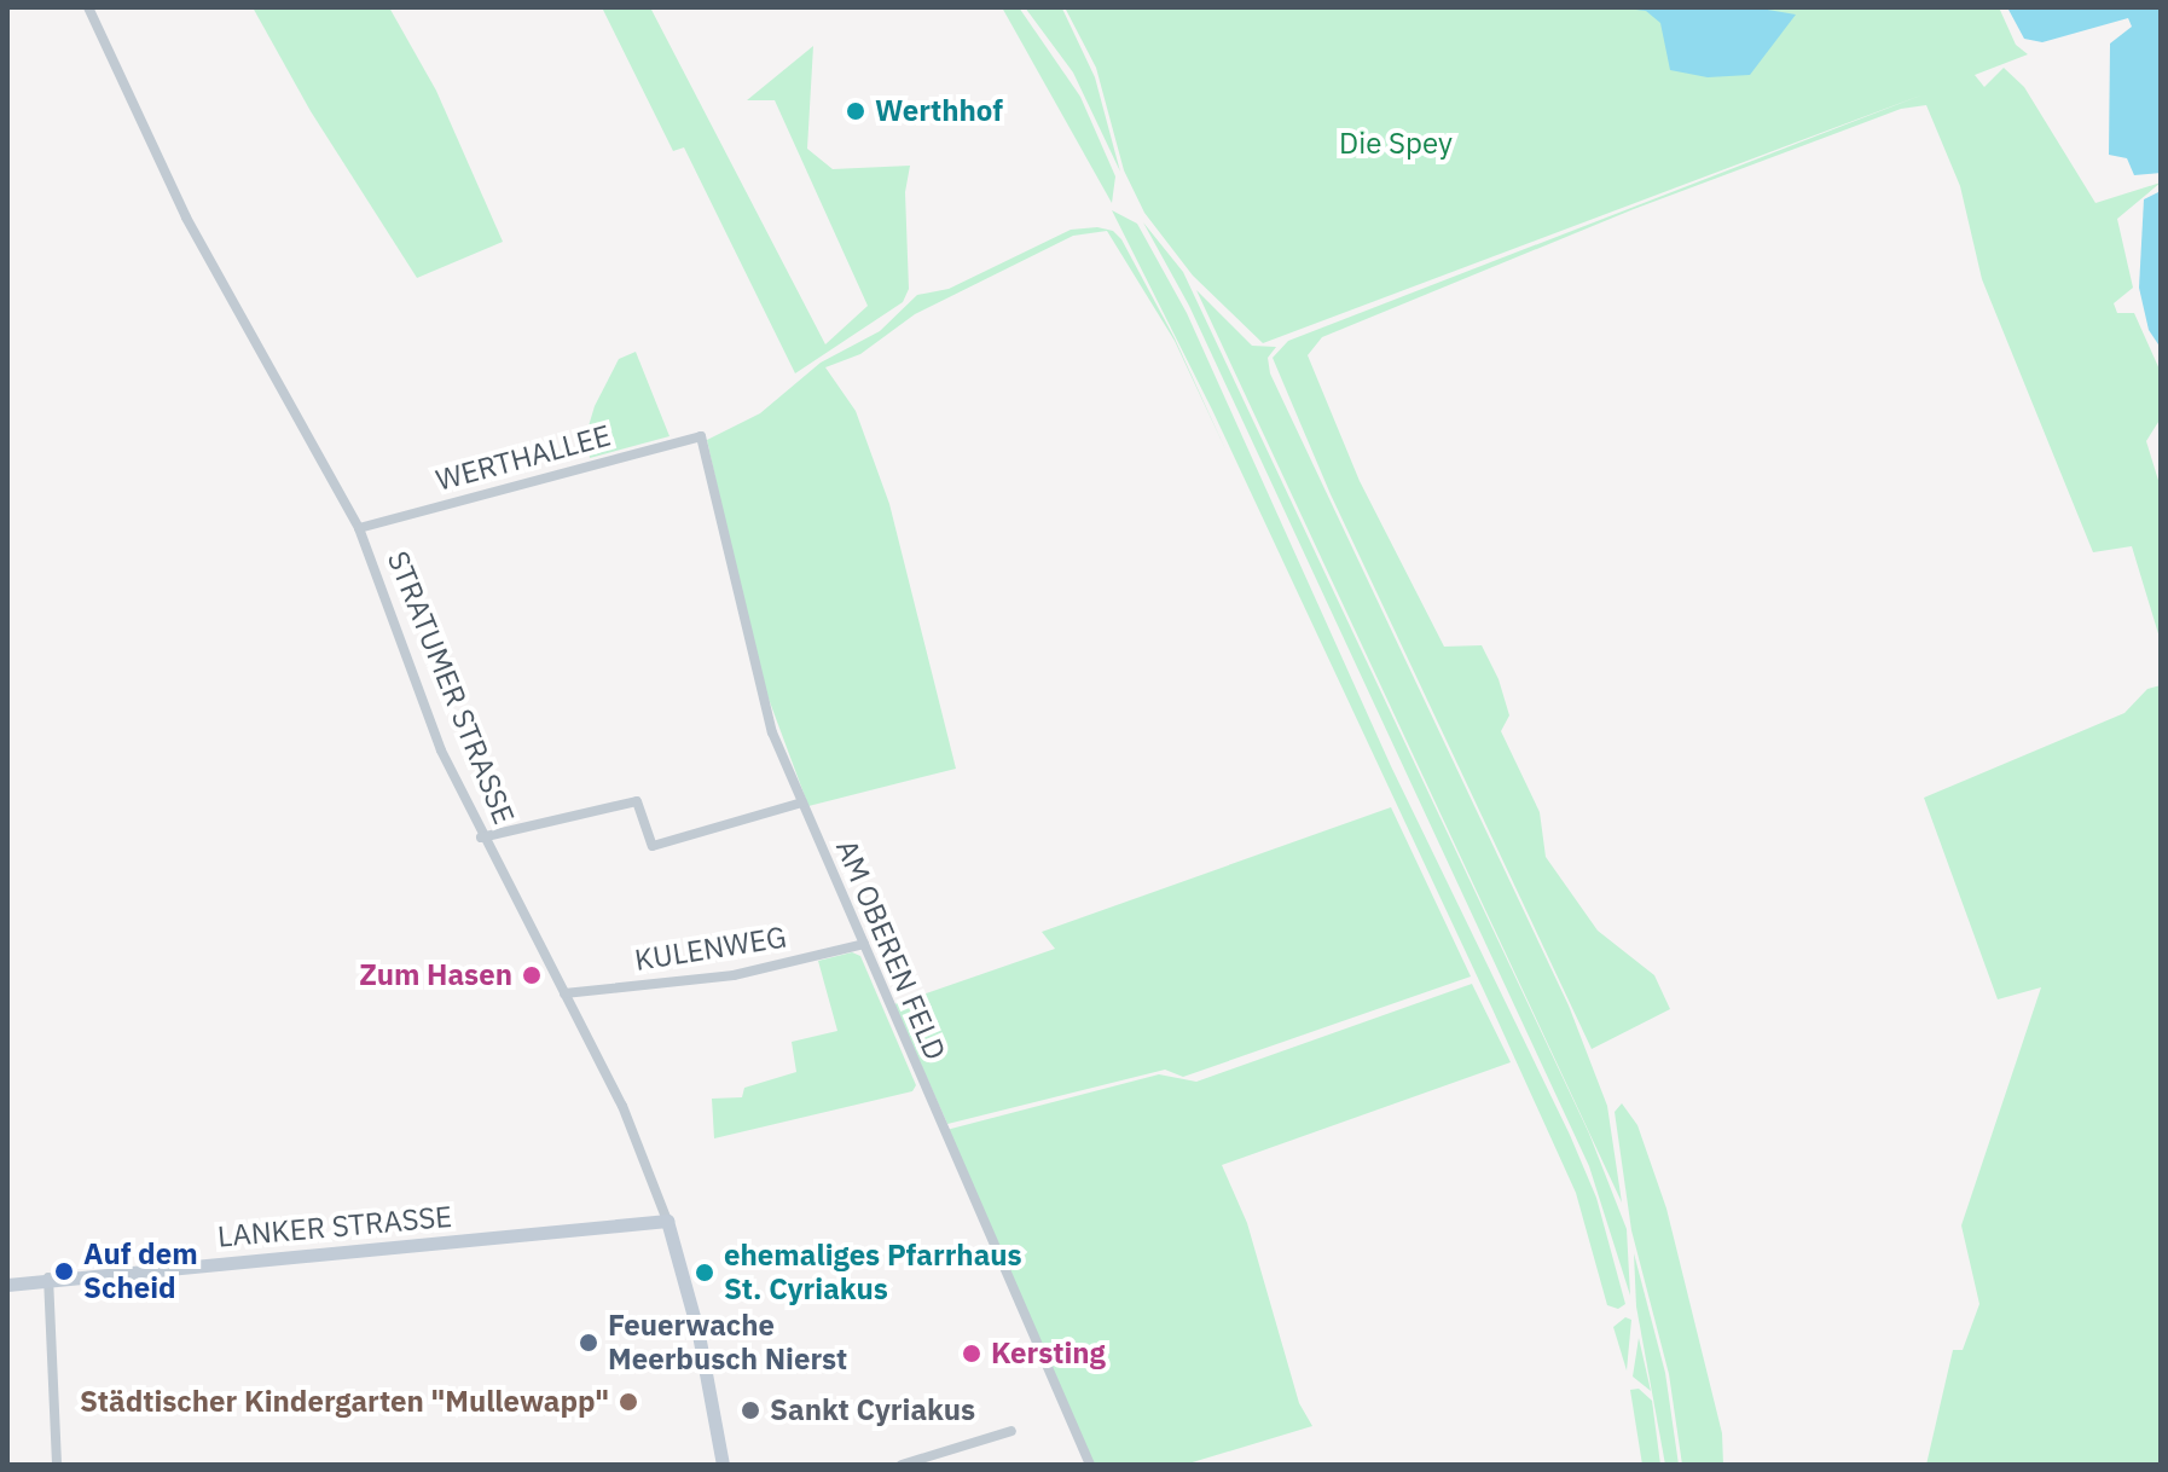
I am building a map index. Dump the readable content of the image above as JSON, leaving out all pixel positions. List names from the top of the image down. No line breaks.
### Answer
{"streets":{"street":["WERTHALLEE","STRATUMER STRASSE","KULENWEG","AM OBEREN FELD","LANKER STRASSE"]},"crossings":[["WERTHALLEE","STRATUMER STRASSE"],["WERTHALLEE","AM OBEREN FELD"],["STRATUMER STRASSE","KULENWEG"],["STRATUMER STRASSE","LANKER STRASSE"],["KULENWEG","AM OBEREN FELD"]],"parks":["Die Spey"],"places":["Werthhof","Zum Hasen","Auf dem Scheid","ehemaliges Pfarrhaus St. Cyriakus","Feuerwache Meerbusch Nierst","Kersting","Städtischer Kindergarten \"Mullewapp\"","Sankt Cyriakus"]}
